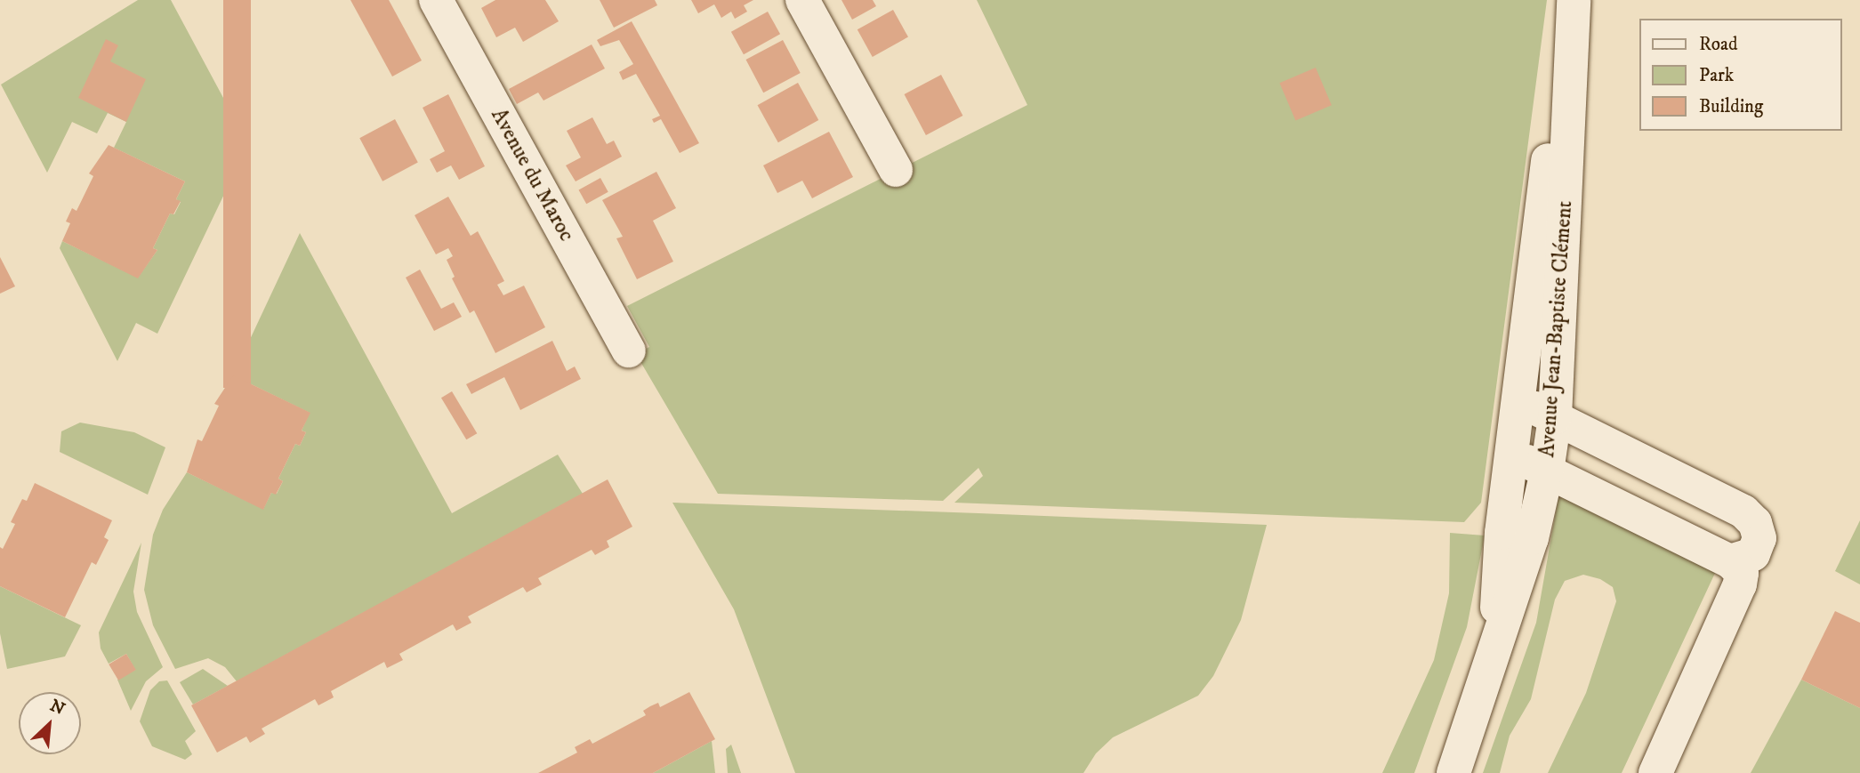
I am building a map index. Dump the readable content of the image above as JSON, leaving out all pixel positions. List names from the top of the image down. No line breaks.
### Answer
{"streets":{"street":["Avenue du Maroc","Avenue Jean-Baptiste Clément"]},"legend":["Road","Park","Building"],"north":"top right"}
